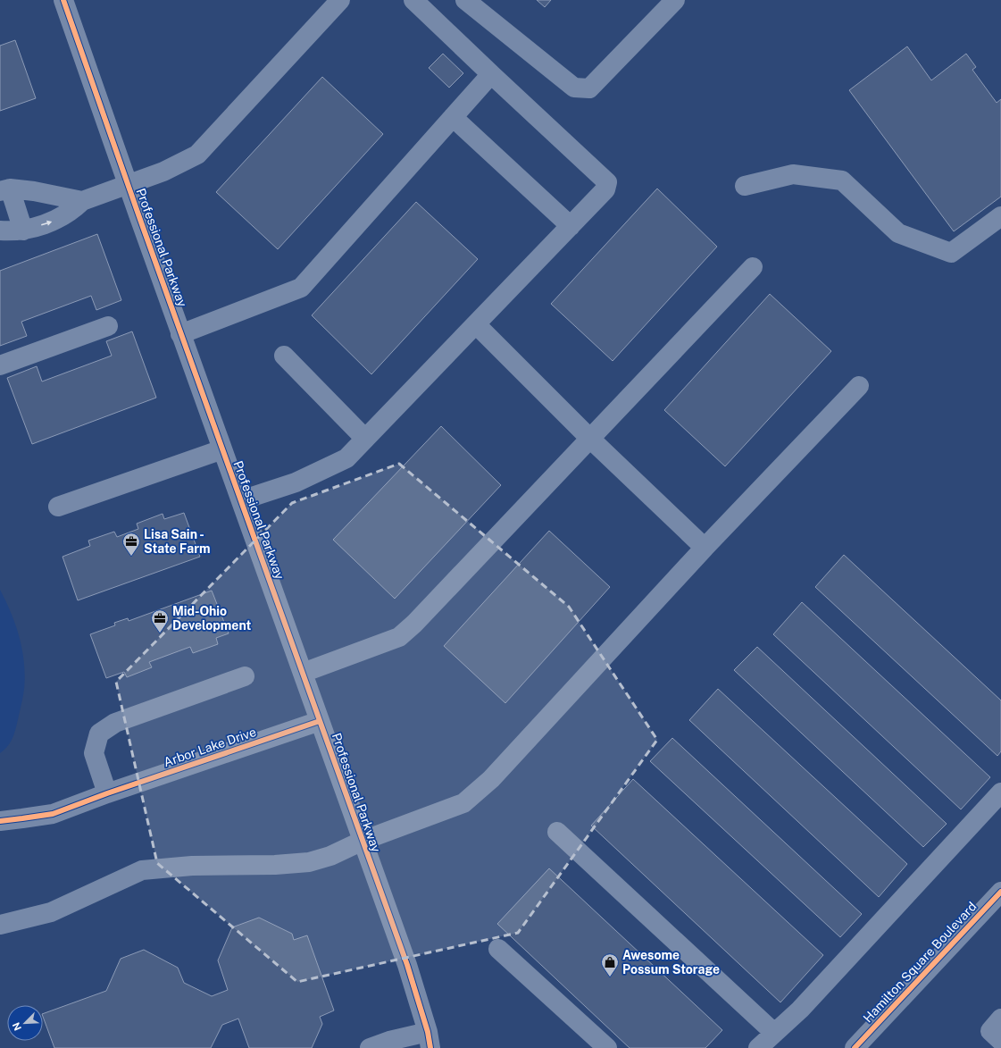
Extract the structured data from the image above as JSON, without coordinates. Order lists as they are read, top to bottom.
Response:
{
  "streets": {
    "street": ["Professional Parkway", "Arbor Lake Drive", "Hamilton Square Boulevard"]
  },
  "crossings": [
    ["Professional Parkway", "Arbor Lake Drive"]
  ],
  "places": {
    "office": ["Lisa Sain - State Farm", "Mid-Ohio Development"],
    "shop": ["Awesome Possum Storage"]
  },
  "north": "bottom left"
}
